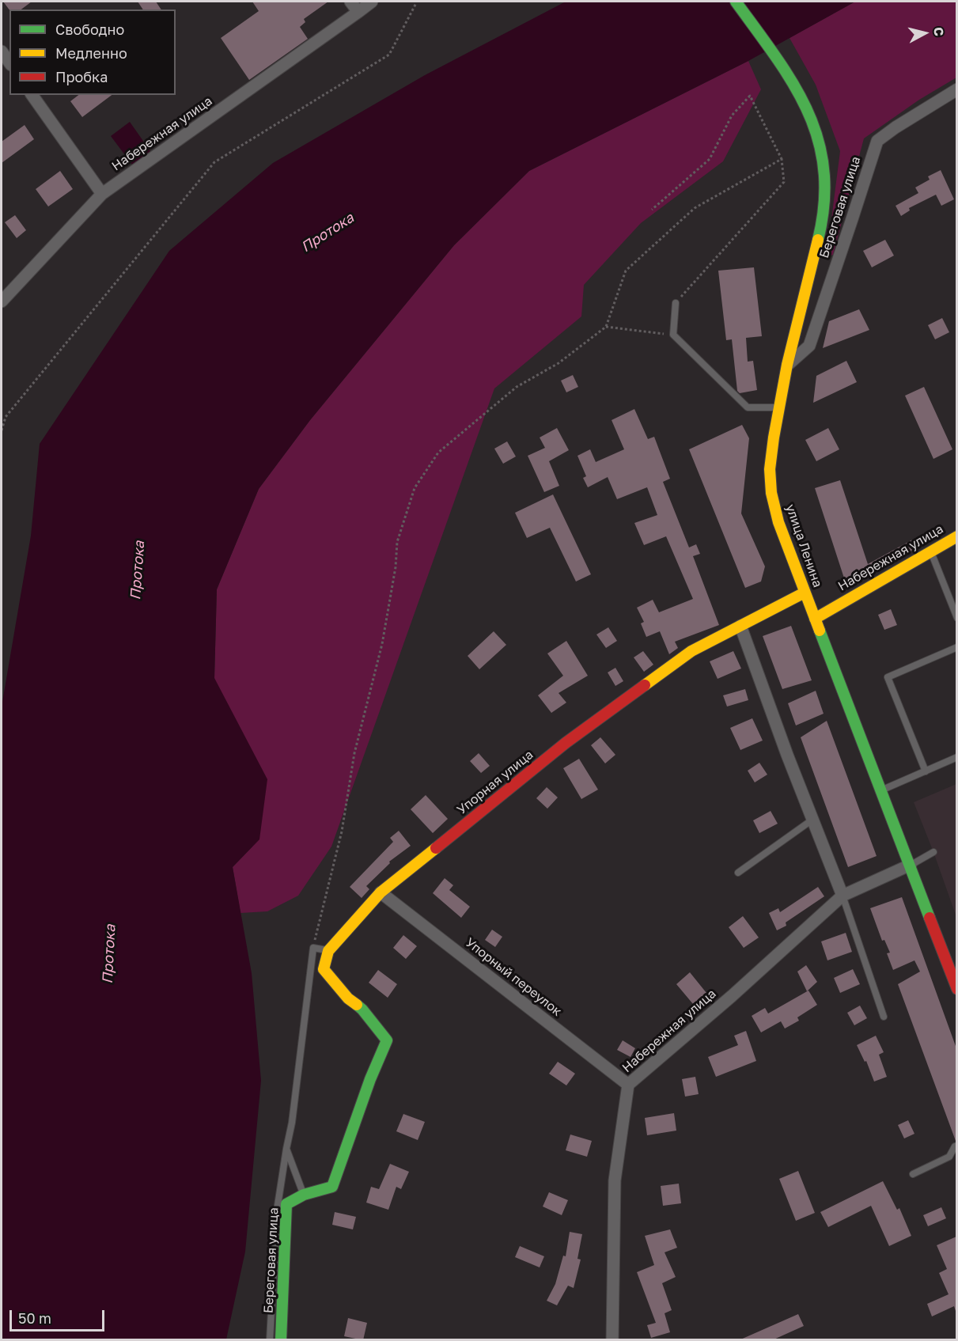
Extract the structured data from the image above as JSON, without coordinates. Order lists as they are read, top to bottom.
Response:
{
  "streets": {
    "street": [
      "Набережная улица",
      "Береговая улица",
      "улица Ленина",
      "Упорная улица",
      "Упорный переулок"
    ]
  },
  "crossings": [
    ["Набережная улица", "улица Ленина"],
    ["Набережная улица", "Упорный переулок"],
    ["Береговая улица", "улица Ленина"],
    ["Береговая улица", "Упорная улица"],
    ["улица Ленина", "Упорная улица"],
    ["Упорная улица", "Упорный переулок"]
  ],
  "water": ["Протока"],
  "legend": ["Свободно", "Медленно", "Пробка"],
  "scale_bar": "50 m",
  "north": "right"
}
